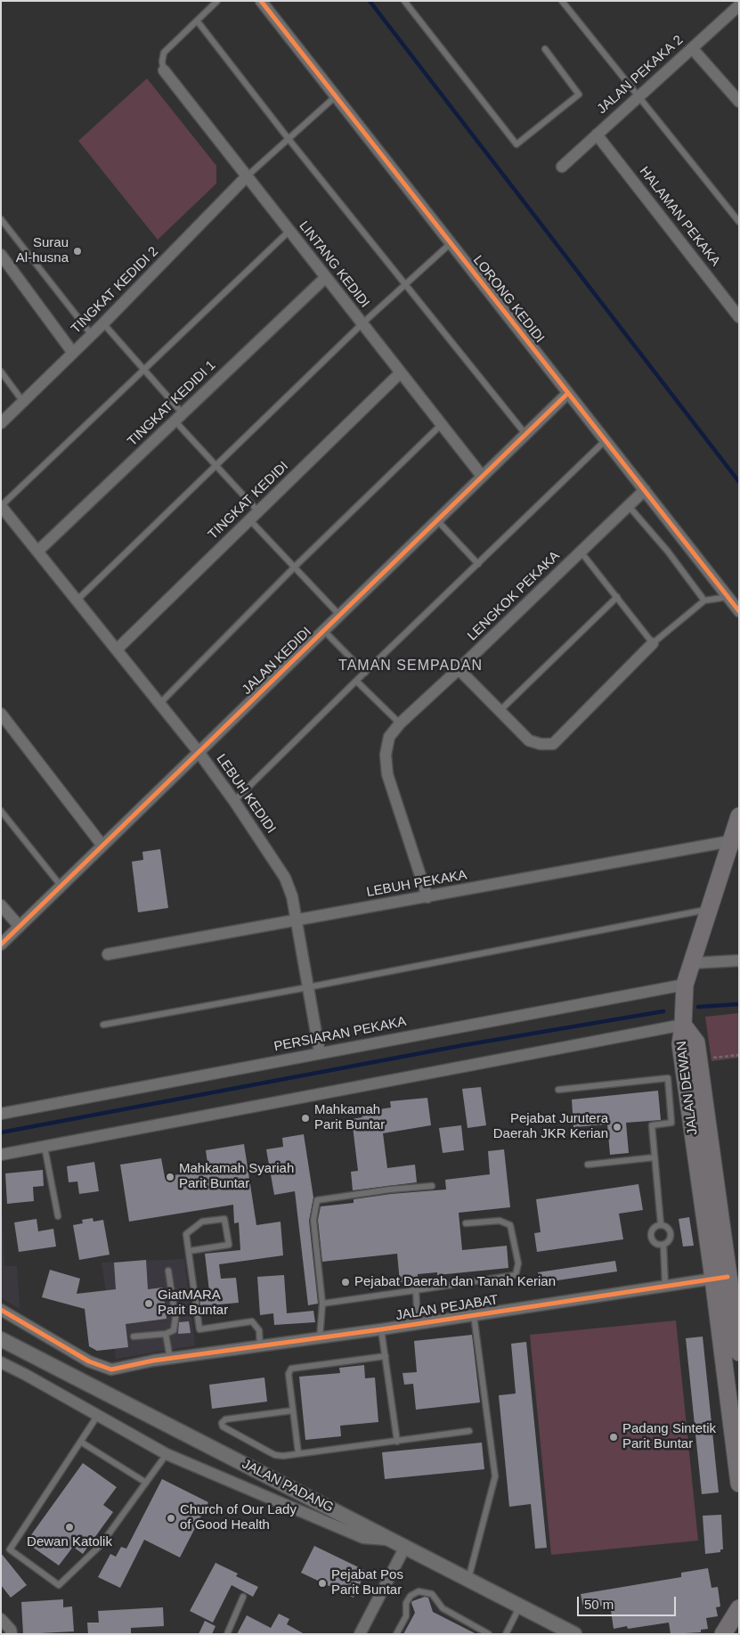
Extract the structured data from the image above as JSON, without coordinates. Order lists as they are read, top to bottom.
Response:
{
  "streets": {
    "main road": ["JALAN DEWAN"],
    "street": [
      "JALAN PEKAKA 2",
      "HALAMAN PEKAKA",
      "LINTANG KEDIDI",
      "TINGKAT KEDIDI 2",
      "LORONG KEDIDI",
      "TINGKAT KEDIDI 1",
      "TINGKAT KEDIDI",
      "LENGKOK PEKAKA",
      "JALAN KEDIDI",
      "LEBUH KEDIDI",
      "LEBUH PEKAKA",
      "PERSIARAN PEKAKA",
      "JALAN PEJABAT",
      "JALAN PADANG"
    ]
  },
  "crossings": [
    ["JALAN PEKAKA 2", "HALAMAN PEKAKA"],
    ["LINTANG KEDIDI", "TINGKAT KEDIDI 2"],
    ["LINTANG KEDIDI", "TINGKAT KEDIDI 1"],
    ["LINTANG KEDIDI", "TINGKAT KEDIDI"],
    ["LINTANG KEDIDI", "JALAN KEDIDI"],
    ["LORONG KEDIDI", "LENGKOK PEKAKA"],
    ["LORONG KEDIDI", "JALAN KEDIDI"],
    ["TINGKAT KEDIDI 1", "LEBUH KEDIDI"],
    ["TINGKAT KEDIDI", "LEBUH KEDIDI"],
    ["LENGKOK PEKAKA", "LEBUH PEKAKA"],
    ["JALAN KEDIDI", "LEBUH KEDIDI"],
    ["LEBUH KEDIDI", "LEBUH PEKAKA"],
    ["LEBUH KEDIDI", "PERSIARAN PEKAKA"],
    ["JALAN DEWAN", "JALAN PEJABAT"]
  ],
  "districts": ["TAMAN SEMPADAN"],
  "places": [
    "Surau Al-husna",
    "Mahkamah Parit Buntar",
    "Pejabat Jurutera Daerah JKR Kerian",
    "Mahkamah Syariah Parit Buntar",
    "Pejabat Daerah dan Tanah Kerian",
    "GiatMARA Parit Buntar",
    "Padang Sintetik Parit Buntar",
    "Church of Our Lady of Good Health",
    "Dewan Katolik",
    "Pejabat Pos Parit Buntar"
  ],
  "scale_bar": "50 m"
}
